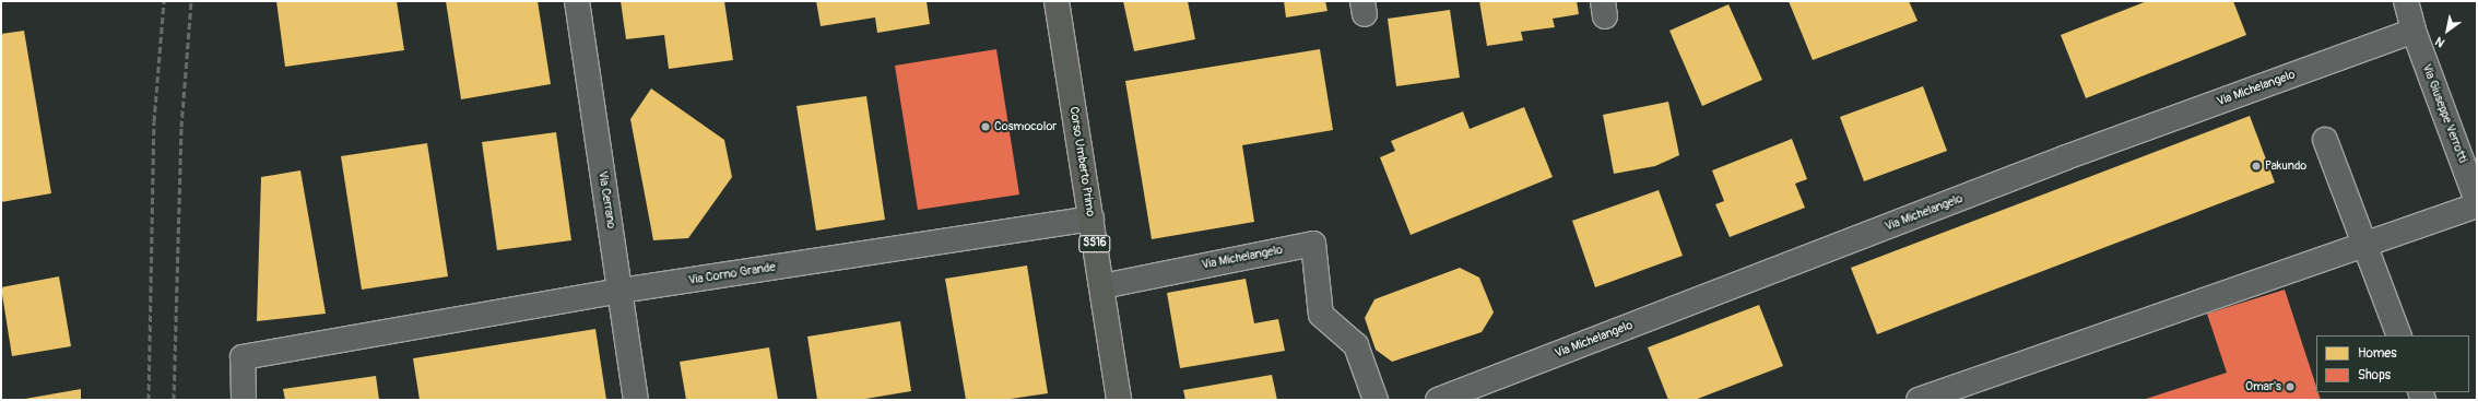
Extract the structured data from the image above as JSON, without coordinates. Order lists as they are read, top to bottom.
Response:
{
  "streets": {
    "main road": ["Corso Umberto Primo", "SS16"],
    "street": [
      "Via Michelangelo",
      "Via Giuseppe Verrotti",
      "Via Cerrano",
      "Via Corno Grande"
    ]
  },
  "crossings": [
    ["Via Michelangelo", "Via Giuseppe Verrotti"],
    ["Via Michelangelo", "Corso Umberto Primo"],
    ["Corso Umberto Primo", "Via Corno Grande"],
    ["Via Cerrano", "Via Corno Grande"]
  ],
  "places": ["Cosmocolor", "Pakundo", "Omar's"],
  "legend": ["Homes", "Shops"],
  "north": "bottom left"
}
